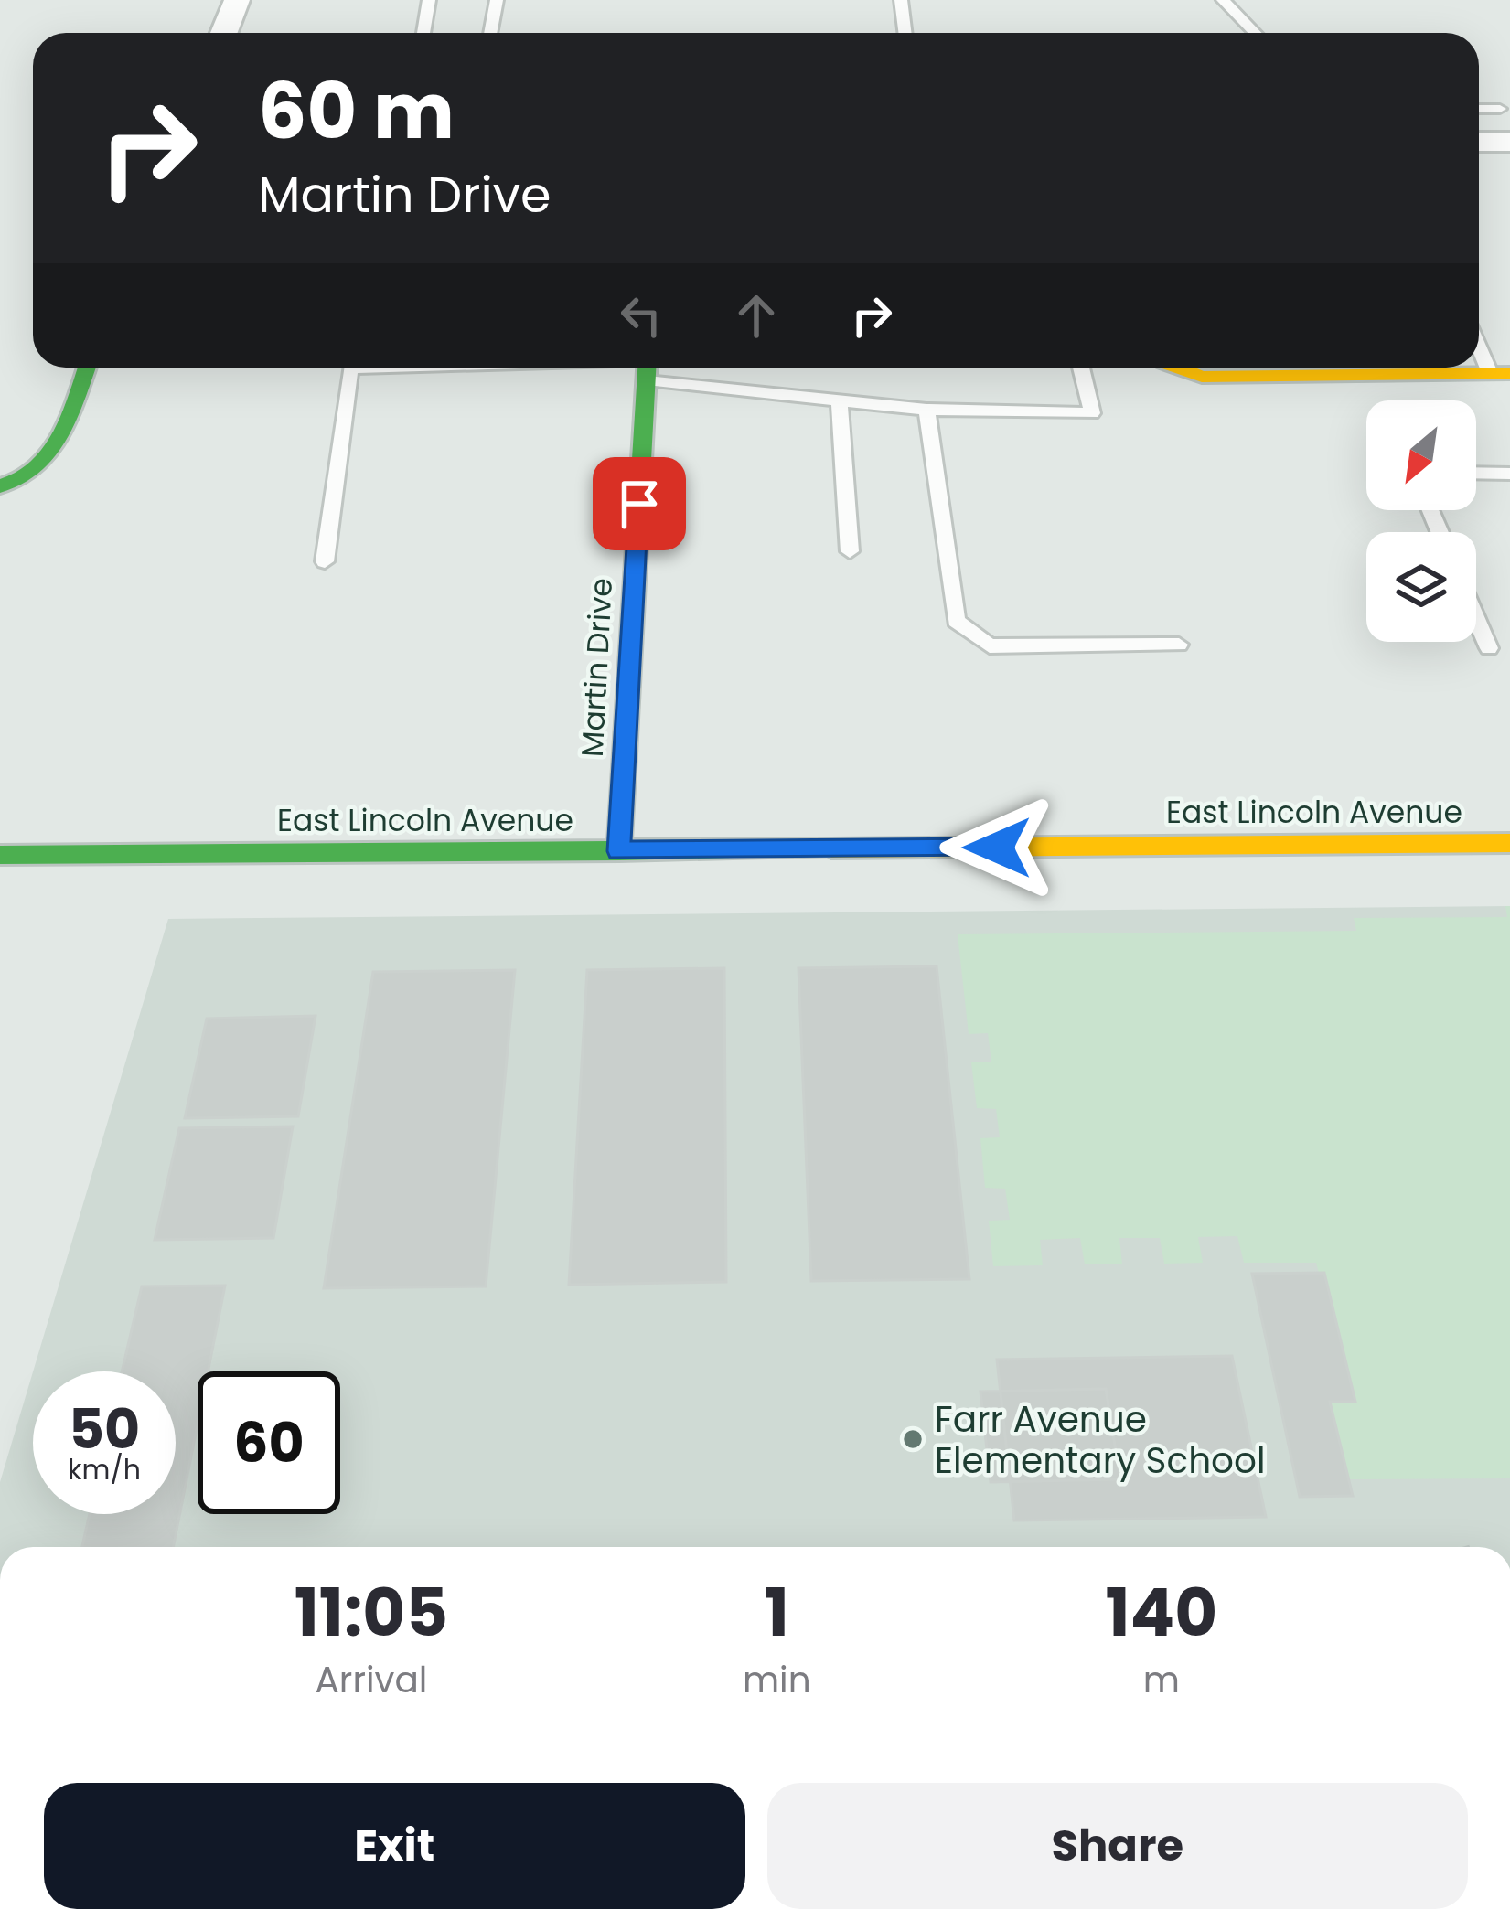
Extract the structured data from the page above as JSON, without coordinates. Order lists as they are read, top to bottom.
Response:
{
  "streets": {
    "main road": ["Martin Drive", "East Lincoln Avenue"]
  },
  "crossings": [
    ["Martin Drive", "East Lincoln Avenue"]
  ],
  "places": ["Farr Avenue Elementary School"],
  "north": "bottom left",
  "page": {
    "turn": ["60 m", "Martin Drive"],
    "speed": "50 km/h",
    "limit": "60",
    "eta": [
      "11:05",
      "Arrival",
      "1",
      "min",
      "140",
      "m"
    ],
    "buttons": ["Exit", "Share"]
  }
}
